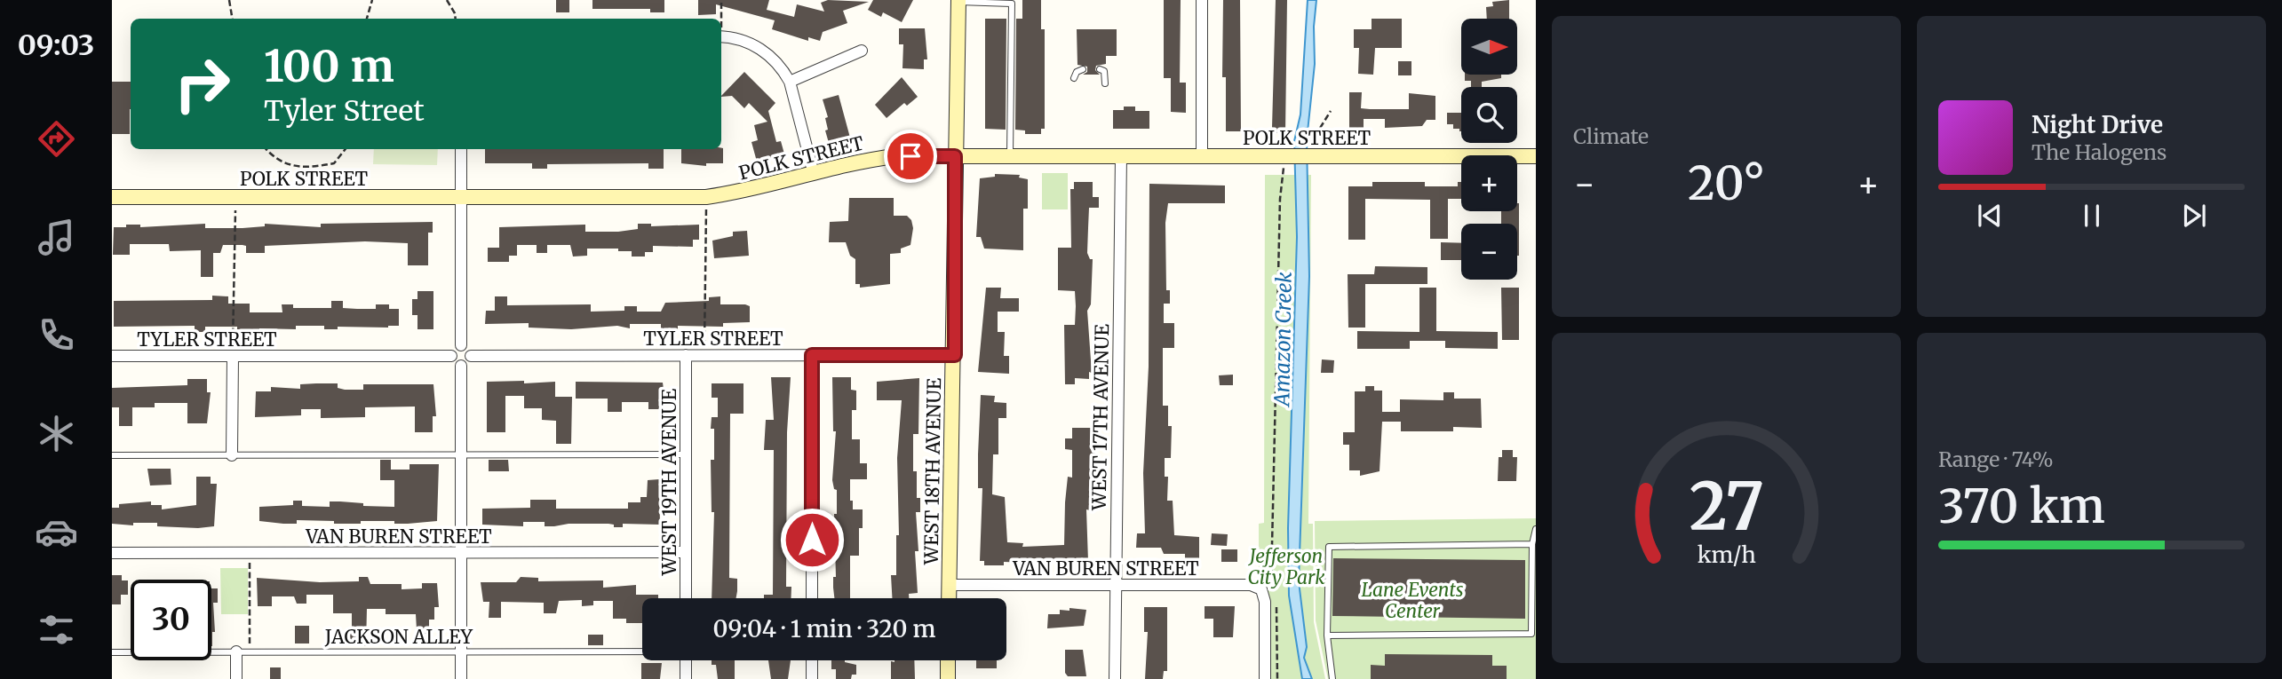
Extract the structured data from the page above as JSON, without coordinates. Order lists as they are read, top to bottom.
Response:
{
  "streets": {
    "street": [
      "POLK STREET",
      "TYLER STREET",
      "WEST 17TH AVENUE",
      "WEST 18TH AVENUE",
      "WEST 19TH AVENUE",
      "VAN BUREN STREET"
    ],
    "lane": ["JACKSON ALLEY"]
  },
  "crossings": [
    ["POLK STREET", "WEST 17TH AVENUE"],
    ["POLK STREET", "WEST 18TH AVENUE"],
    ["TYLER STREET", "WEST 18TH AVENUE"],
    ["TYLER STREET", "WEST 19TH AVENUE"],
    ["WEST 17TH AVENUE", "VAN BUREN STREET"],
    ["WEST 18TH AVENUE", "VAN BUREN STREET"],
    ["WEST 19TH AVENUE", "VAN BUREN STREET"]
  ],
  "water": ["Amazon Creek"],
  "parks": ["Jefferson City Park", "Lane Events Center"],
  "north": "right",
  "page": {
    "tabs": "09:03",
    "tile": [
      "Climate",
      ["Range · 74%", "370 km"]
    ],
    "map_buttons": ["+", "−"],
    "turn": ["100 m", "Tyler Street"],
    "song": ["Night Drive", "The Halogens"],
    "heat": ["−", "20°", "+"],
    "limit": "30",
    "trip": "09:04 · 1 min · 320 m",
    "gauge": ["27", "km/h"]
  }
}
